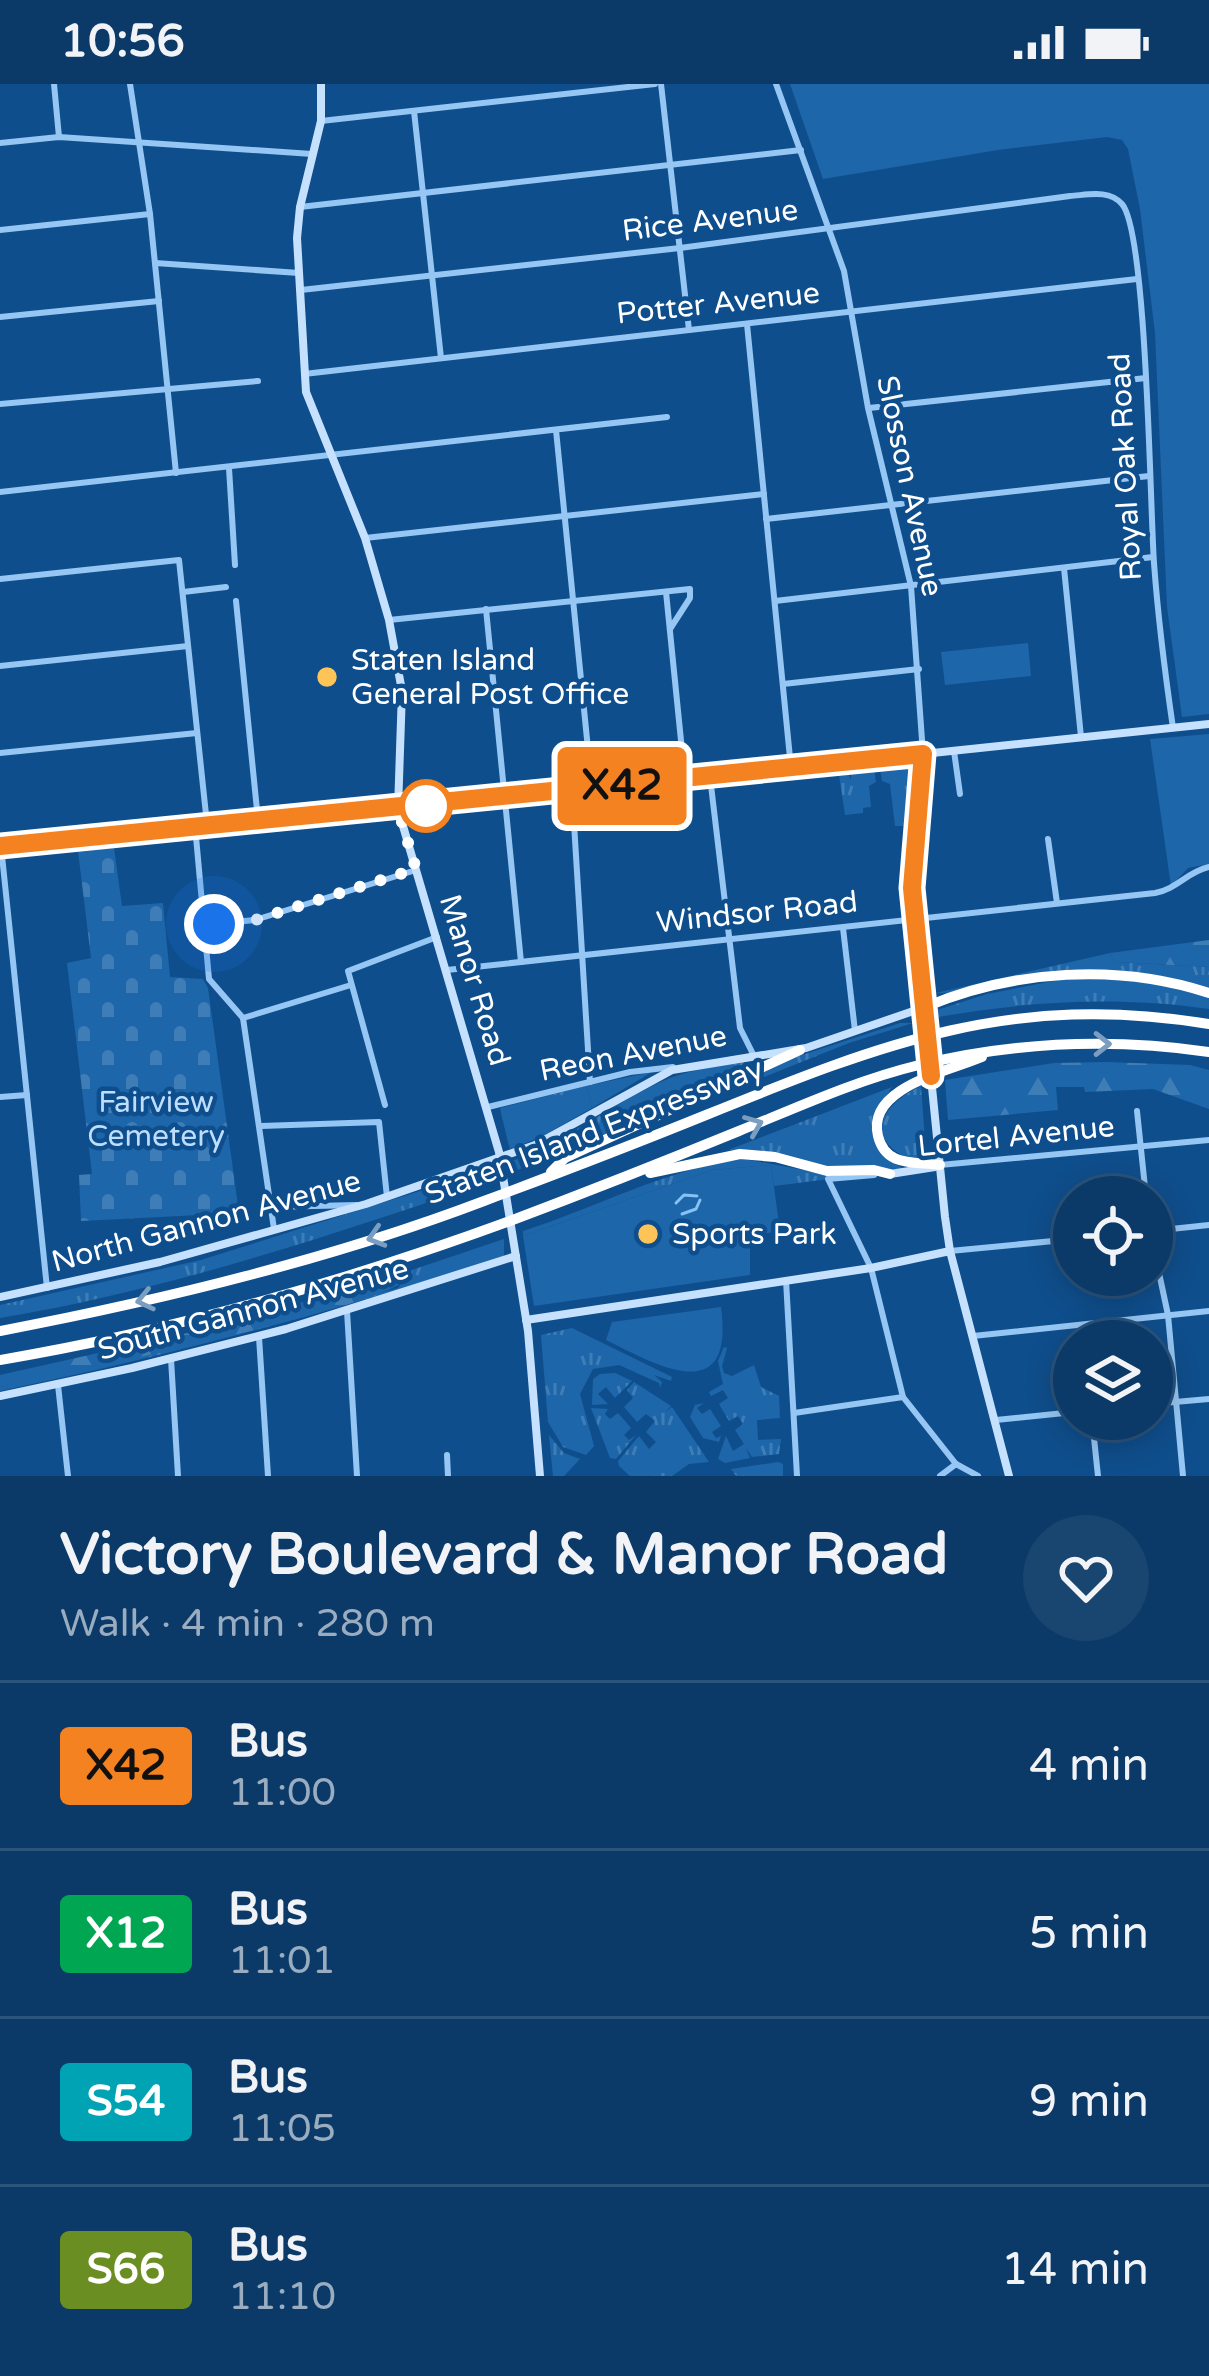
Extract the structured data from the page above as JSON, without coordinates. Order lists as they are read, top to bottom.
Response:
{
  "streets": {
    "highway": ["Staten Island Expressway"],
    "street": [
      "Rice Avenue",
      "Potter Avenue",
      "Royal Oak Road",
      "Slosson Avenue",
      "Windsor Road",
      "Manor Road",
      "Reon Avenue",
      "Lortel Avenue",
      "North Gannon Avenue",
      "South Gannon Avenue"
    ]
  },
  "crossings": [
    ["Rice Avenue", "Royal Oak Road"],
    ["Rice Avenue", "Slosson Avenue"],
    ["Rice Avenue", "Manor Road"],
    ["Potter Avenue", "Royal Oak Road"],
    ["Potter Avenue", "Slosson Avenue"],
    ["Potter Avenue", "Manor Road"],
    ["Slosson Avenue", "Windsor Road"],
    ["Slosson Avenue", "Reon Avenue"],
    ["Slosson Avenue", "Lortel Avenue"],
    ["Windsor Road", "Manor Road"],
    ["Manor Road", "Reon Avenue"],
    ["Manor Road", "North Gannon Avenue"],
    ["Manor Road", "South Gannon Avenue"],
    ["Reon Avenue", "North Gannon Avenue"]
  ],
  "parks": ["Fairview Cemetery"],
  "places": ["Staten Island General Post Office", "Sports Park"],
  "lines": ["bus line X42"],
  "page": {
    "status": "10:56",
    "on_map": "X42",
    "heading": ["Victory Boulevard & Manor Road", "Walk · 4 min · 280 m"],
    "list": [
      {
        "mark": "X42",
        "name": "Bus",
        "note": "11:00",
        "value": "4 min"
      },
      {
        "mark": "X12",
        "name": "Bus",
        "note": "11:01",
        "value": "5 min"
      },
      {
        "mark": "S54",
        "name": "Bus",
        "note": "11:05",
        "value": "9 min"
      },
      {
        "mark": "S66",
        "name": "Bus",
        "note": "11:10",
        "value": "14 min"
      }
    ]
  }
}
